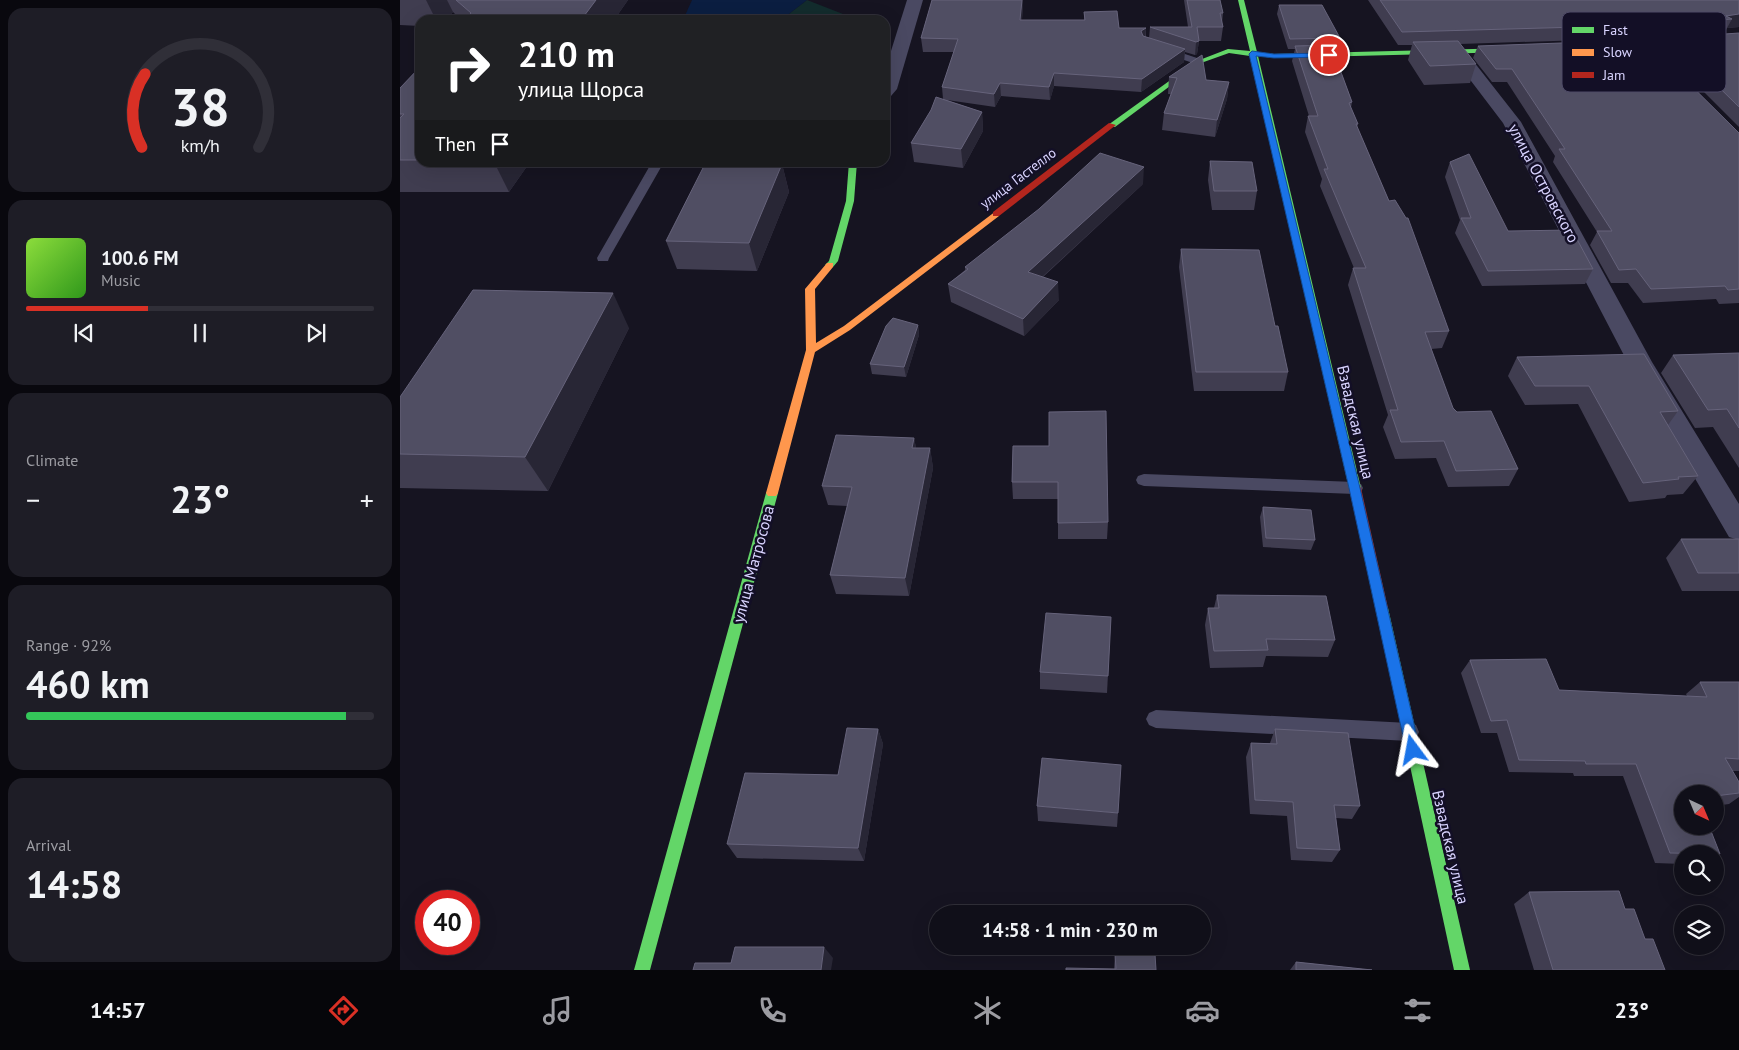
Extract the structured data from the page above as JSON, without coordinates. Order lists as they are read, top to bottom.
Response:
{
  "streets": {
    "street": [
      "улица Гастелло",
      "улица Островского",
      "Взвадская улица",
      "улица Матросова"
    ]
  },
  "crossings": [
    ["улица Гастелло", "улица Островского"],
    ["улица Гастелло", "Взвадская улица"],
    ["улица Гастелло", "улица Матросова"]
  ],
  "legend": ["Fast", "Slow", "Jam"],
  "north": "bottom right",
  "page": {
    "turn": ["210 m", "улица Щорса"],
    "then": "Then",
    "song": ["100.6 FM", "Music"],
    "tile": [
      "Climate",
      ["Range · 92%", "460 km"],
      ["Arrival", "14:58"]
    ],
    "heat": ["−", "23°", "+"],
    "limit": "40",
    "trip": "14:58 · 1 min · 230 m",
    "tabs": ["14:57", "23°"],
    "gauge": ["38", "km/h"]
  }
}
